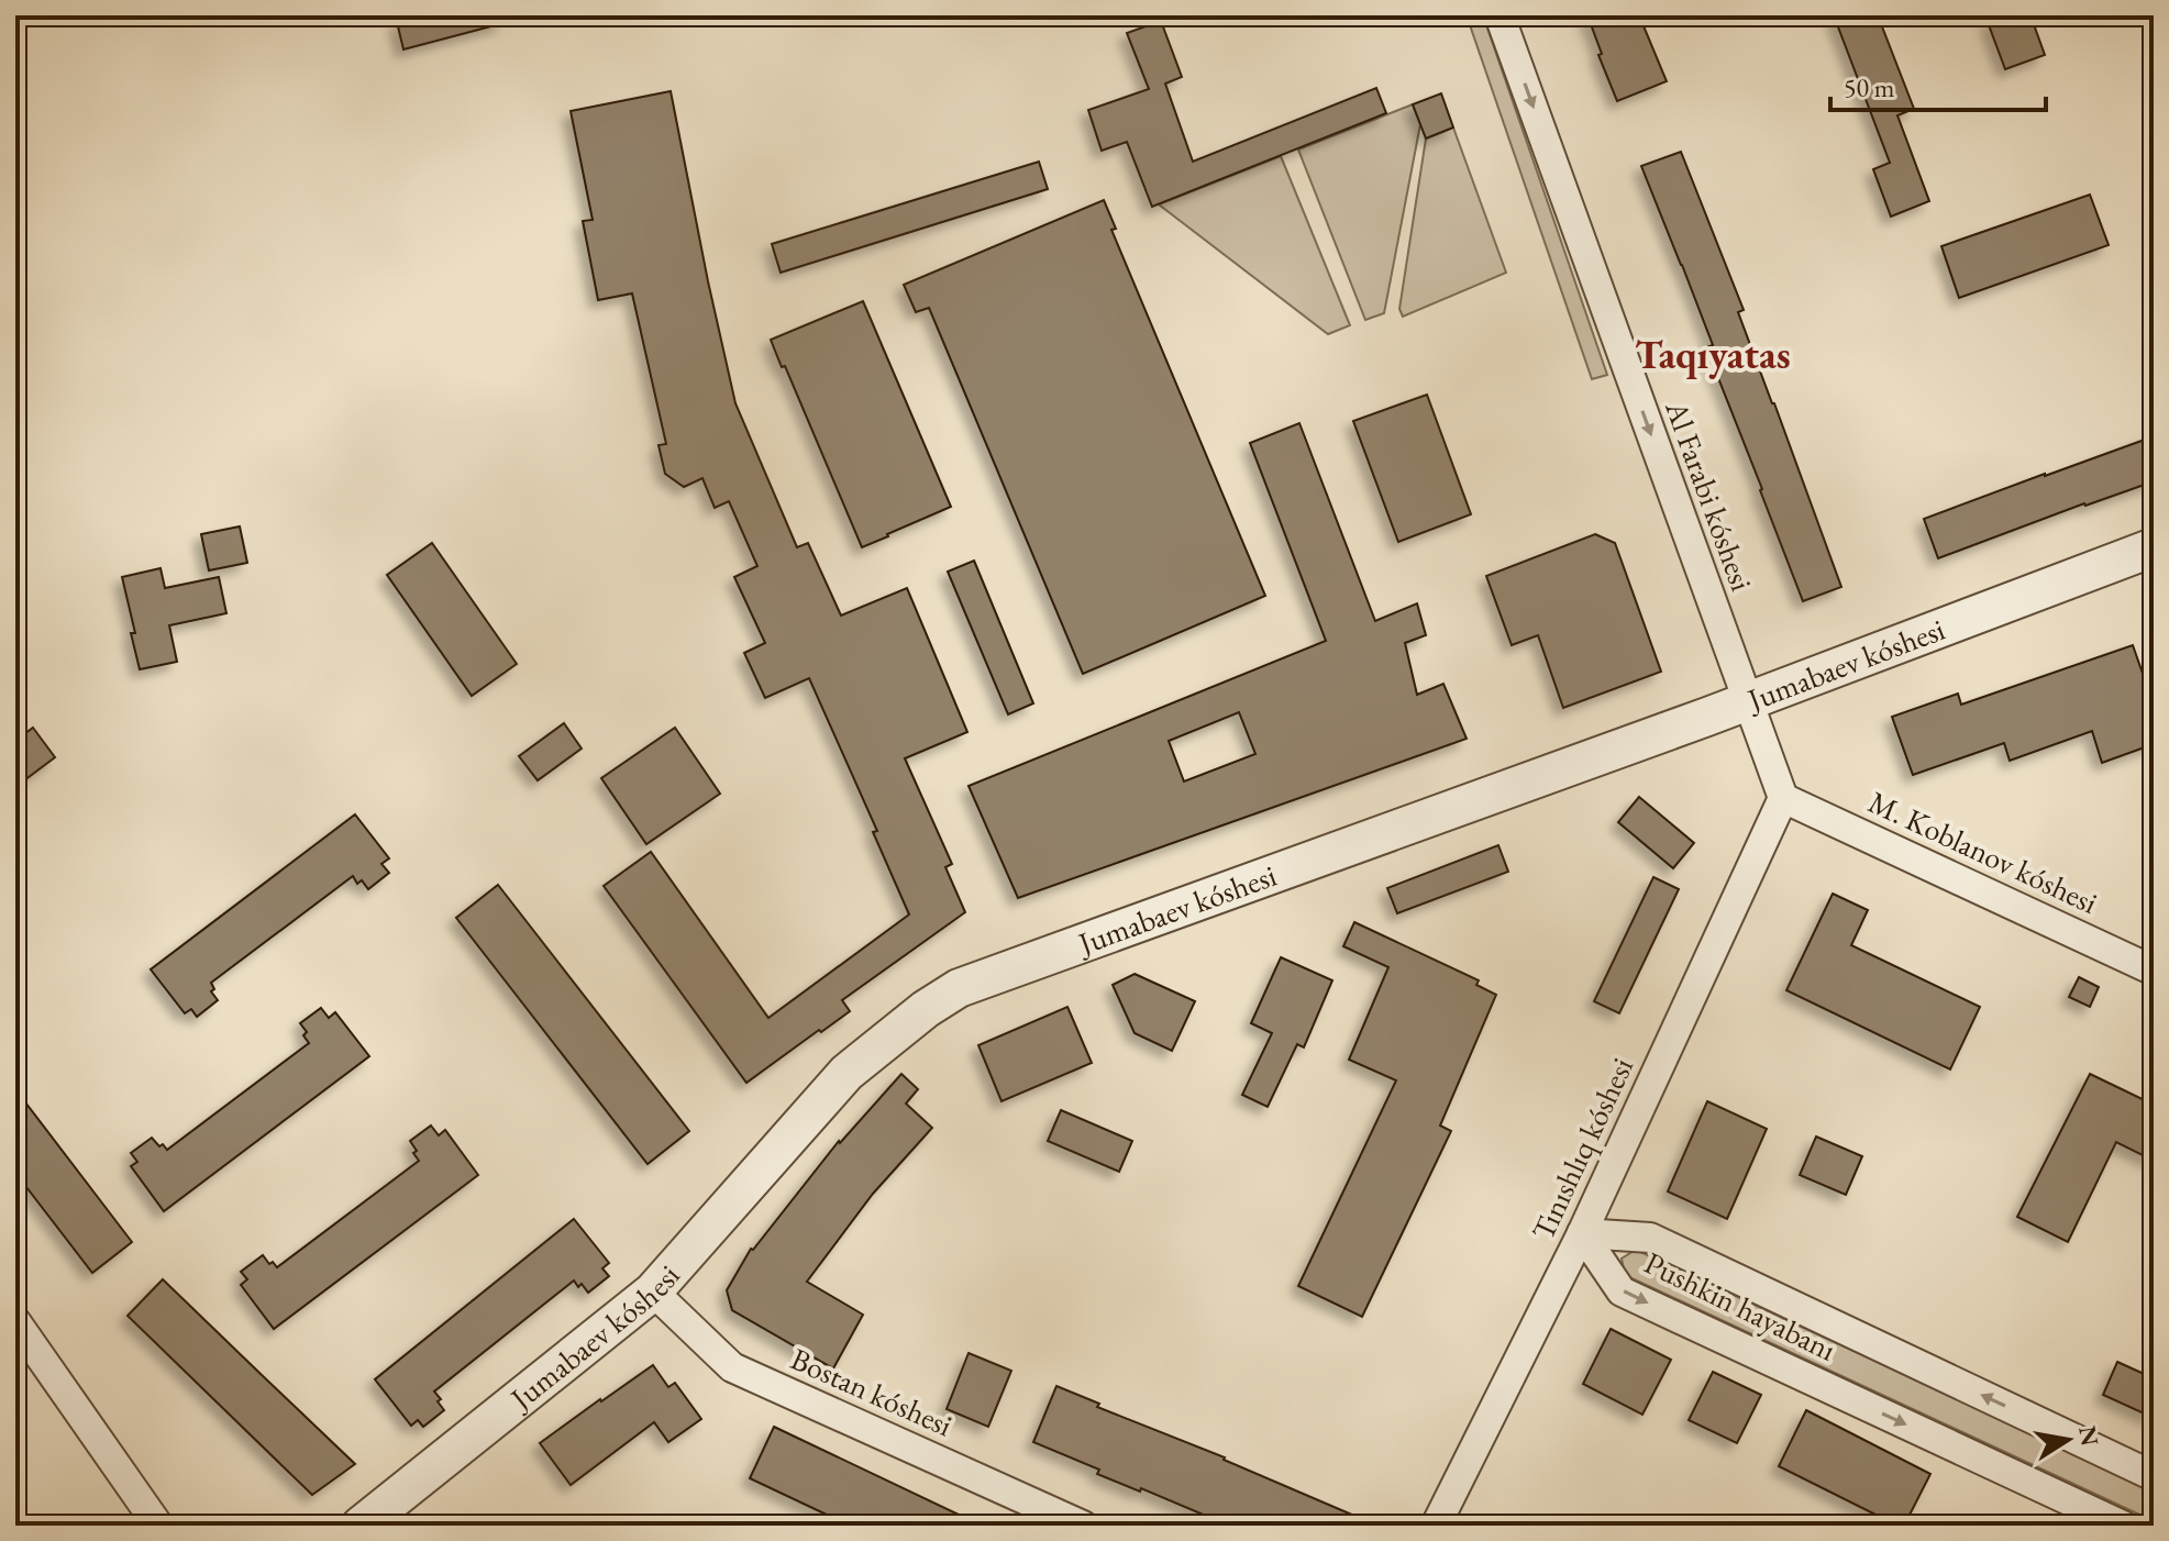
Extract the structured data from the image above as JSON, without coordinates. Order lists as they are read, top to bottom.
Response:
{
  "streets": {
    "street": [
      "Al Farabi kóshesi",
      "Jumabaev kóshesi",
      "M. Koblanov kóshesi",
      "Tınıshlıq kóshesi",
      "Pushkin hayabanı",
      "Bostan kóshesi"
    ]
  },
  "crossings": [
    ["Al Farabi kóshesi", "Jumabaev kóshesi"],
    ["Al Farabi kóshesi", "M. Koblanov kóshesi"],
    ["Al Farabi kóshesi", "Tınıshlıq kóshesi"],
    ["Jumabaev kóshesi", "Bostan kóshesi"],
    ["M. Koblanov kóshesi", "Tınıshlıq kóshesi"],
    ["Tınıshlıq kóshesi", "Pushkin hayabanı"]
  ],
  "one_way": ["Al Farabi kóshesi"],
  "districts": ["Taqıyatas"],
  "scale_bar": "50 m",
  "north": "right"
}
